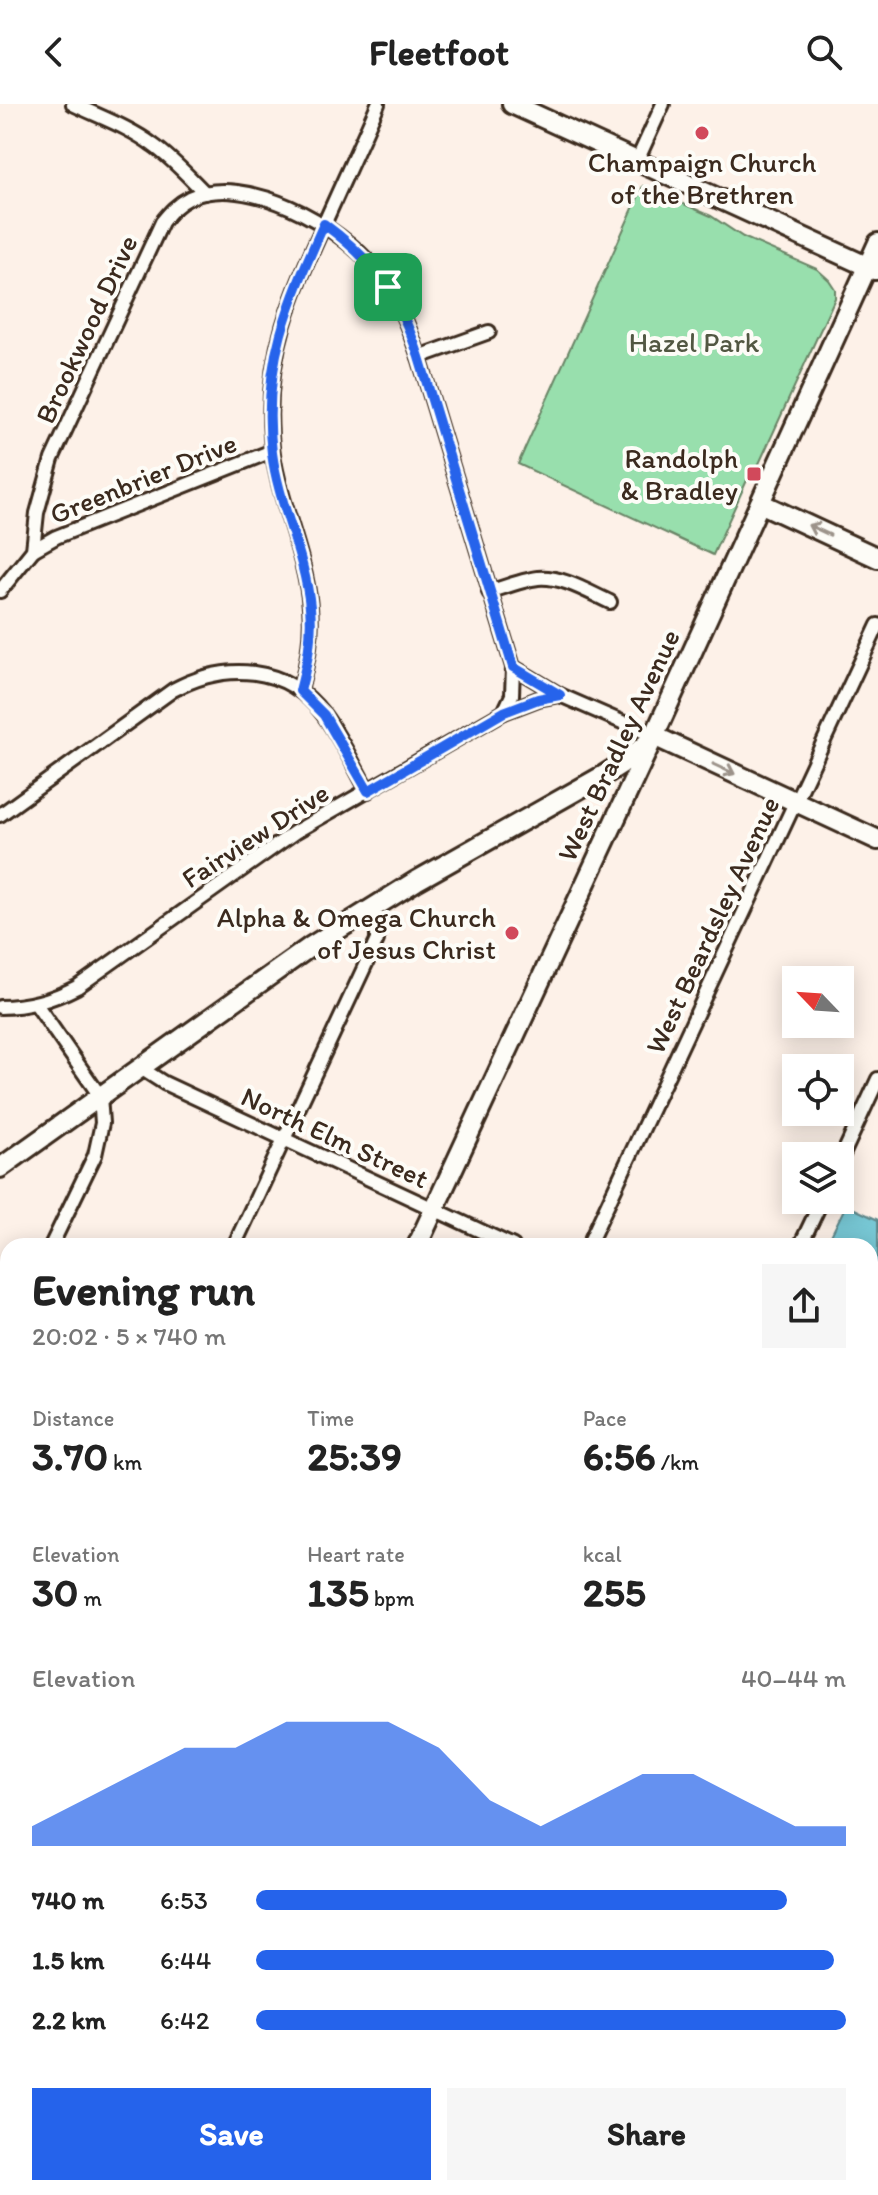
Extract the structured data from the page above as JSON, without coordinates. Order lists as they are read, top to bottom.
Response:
{
  "streets": {
    "main road": ["West Bradley Avenue"],
    "street": [
      "Brookwood Drive",
      "Greenbrier Drive",
      "Fairview Drive",
      "West Beardsley Avenue",
      "North Elm Street"
    ]
  },
  "crossings": [
    ["Brookwood Drive", "Greenbrier Drive"],
    ["West Bradley Avenue", "North Elm Street"]
  ],
  "parks": ["Hazel Park"],
  "places": {
    "other": ["Champaign Church of the Brethren", "Alpha & Omega Church of Jesus Christ"],
    "transit": ["Randolph & Bradley"]
  },
  "north": "top left",
  "page": {
    "header": "Fleetfoot",
    "heading": ["Evening run", "20:02 · 5 × 740 m"],
    "stats": [
      ["Distance", "3.70 km"],
      ["Time", "25:39"],
      ["Pace", "6:56 /km"],
      ["Elevation", "30 m"],
      ["Heart rate", "135 bpm"],
      ["kcal", "255"]
    ],
    "chart": ["Elevation", "40–44 m"],
    "list": [
      {
        "name": "740 m",
        "note": "6:53"
      },
      {
        "name": "1.5 km",
        "note": "6:44"
      },
      {
        "name": "2.2 km",
        "note": "6:42"
      }
    ],
    "buttons": ["Save", "Share"]
  }
}
